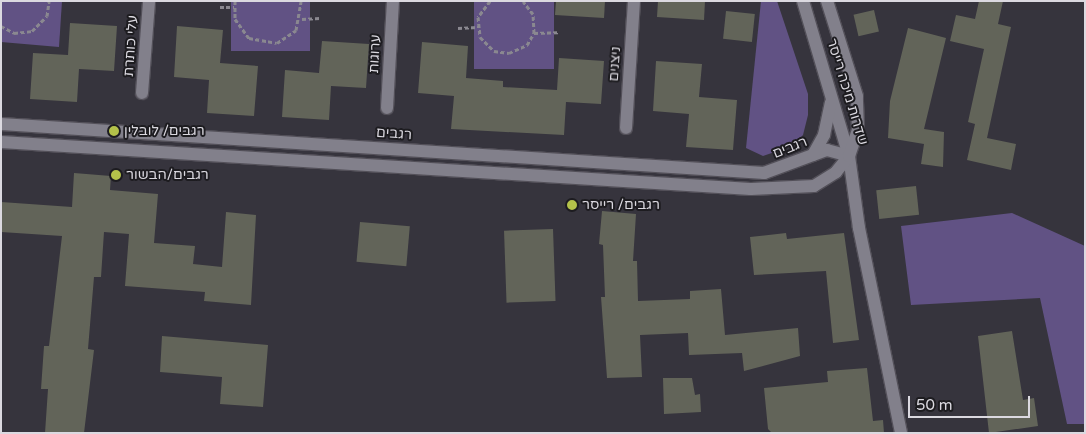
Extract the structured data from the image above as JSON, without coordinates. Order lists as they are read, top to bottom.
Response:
{
  "streets": {
    "street": [
      "עלי כותרת",
      "ערוגות",
      "ניצנים",
      "שדרות מיכה רייסר",
      "רגבים"
    ]
  },
  "crossings": [
    ["שדרות מיכה רייסר", "רגבים"]
  ],
  "places": ["רגבים/ לובלין", "רגבים/הבשור", "רגבים/ רייסר"],
  "scale_bar": "50 m"
}
